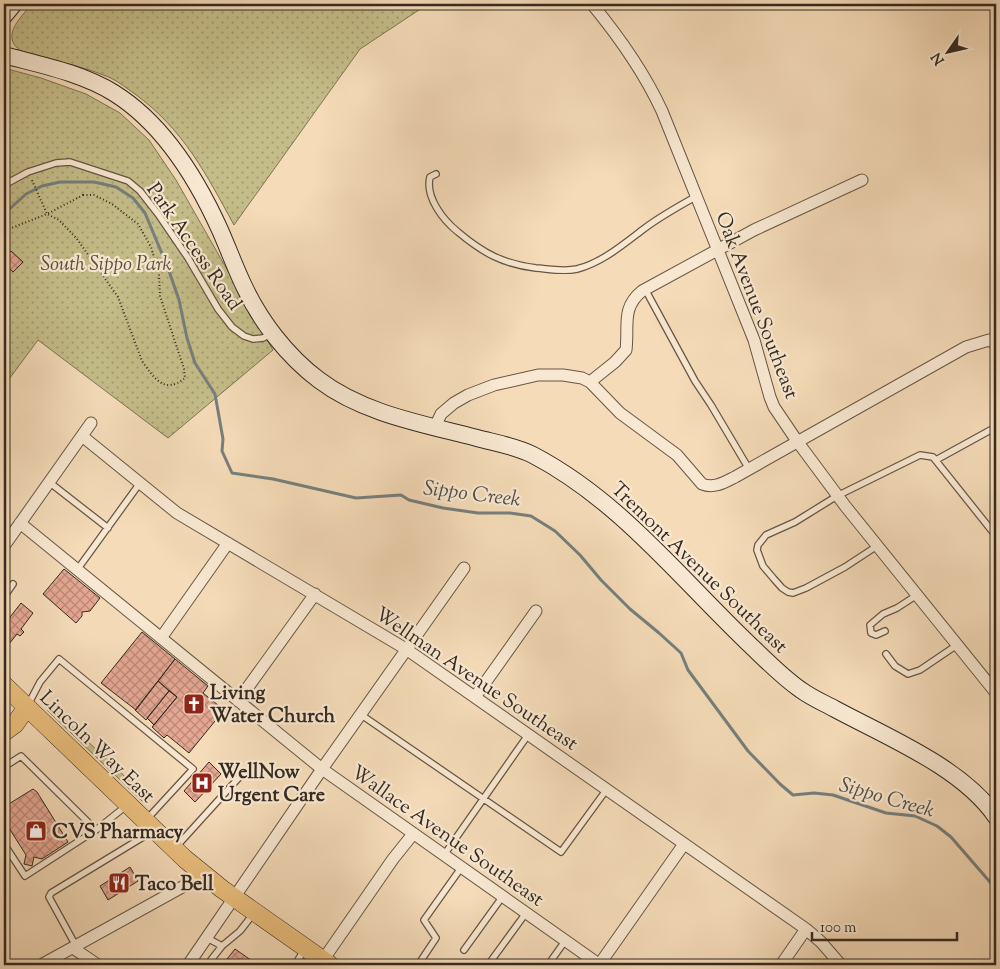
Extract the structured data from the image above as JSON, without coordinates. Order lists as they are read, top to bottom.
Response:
{
  "streets": {
    "main road": ["Lincoln Way East"],
    "street": [
      "Oak Avenue Southeast",
      "Tremont Avenue Southeast",
      "Wellman Avenue Southeast",
      "Wallace Avenue Southeast"
    ],
    "lane": ["Park Access Road"]
  },
  "crossings": [
    ["Park Access Road", "Tremont Avenue Southeast"]
  ],
  "water": ["Sippo Creek"],
  "parks": ["South Sippo Park"],
  "places": {
    "church": ["Living Water Church"],
    "hospital": ["WellNow Urgent Care"],
    "shop": ["CVS Pharmacy"],
    "restaurant": ["Taco Bell"]
  },
  "scale_bar": "100 m",
  "north": "bottom left"
}
